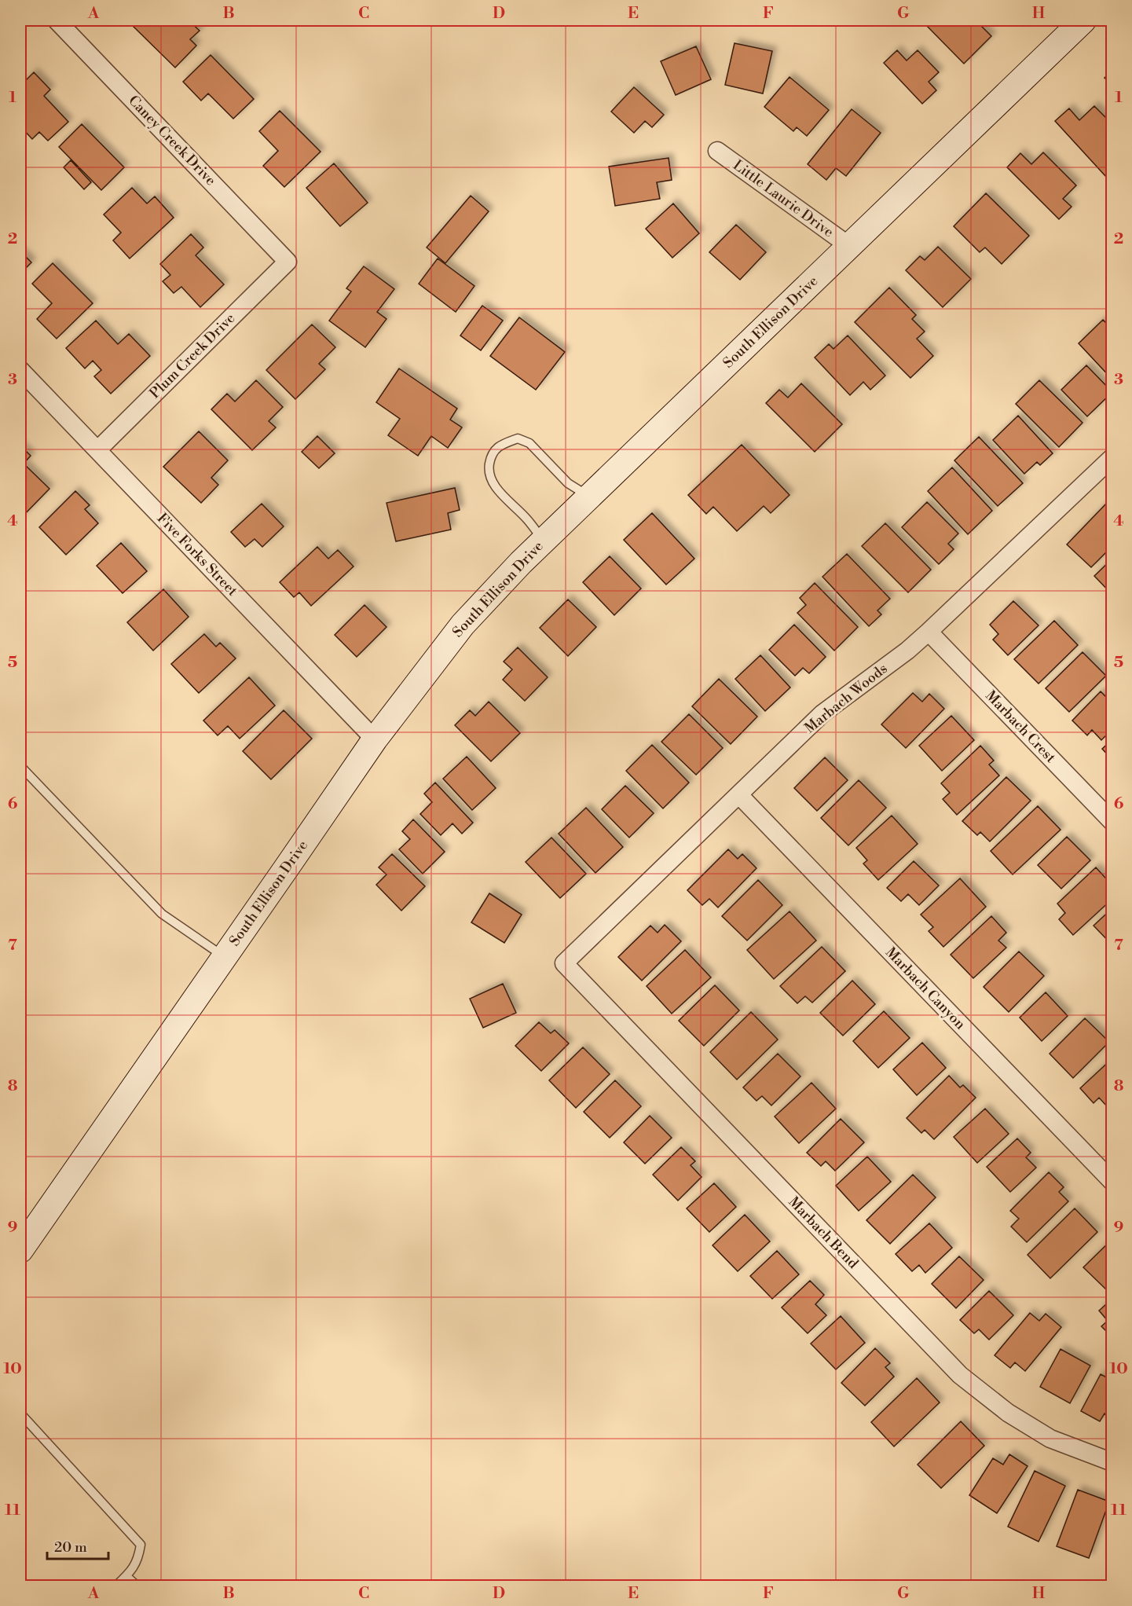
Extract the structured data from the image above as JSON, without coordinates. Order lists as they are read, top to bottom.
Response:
{
  "streets": {
    "street": [
      "Caney Creek Drive",
      "Little Laurie Drive",
      "South Ellison Drive",
      "Plum Creek Drive",
      "Five Forks Street",
      "Marbach Woods",
      "Marbach Crest",
      "Marbach Canyon",
      "Marbach Bend"
    ]
  },
  "crossings": [
    ["Caney Creek Drive", "Plum Creek Drive"],
    ["Little Laurie Drive", "South Ellison Drive"],
    ["South Ellison Drive", "Five Forks Street"],
    ["Plum Creek Drive", "Five Forks Street"],
    ["Marbach Woods", "Marbach Crest"],
    ["Marbach Woods", "Marbach Canyon"],
    ["Marbach Woods", "Marbach Bend"]
  ],
  "scale_bar": "20 m",
  "grid": {
    "columns": [
      "A",
      "B",
      "C",
      "D",
      "E",
      "F",
      "G",
      "H"
    ],
    "rows": [
      "1",
      "2",
      "3",
      "4",
      "5",
      "6",
      "7",
      "8",
      "9",
      "10",
      "11"
    ]
  }
}
